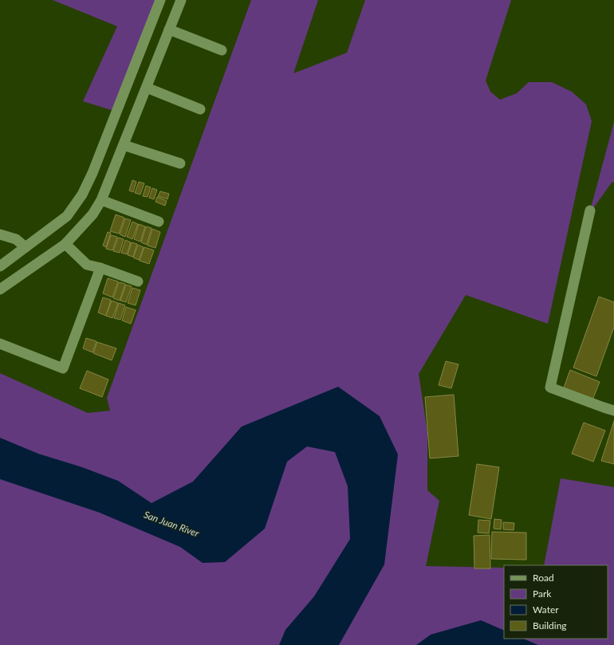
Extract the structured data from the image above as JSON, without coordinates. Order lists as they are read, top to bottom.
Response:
{
  "water": ["San Juan River"],
  "legend": [
    "Road",
    "Park",
    "Water",
    "Building"
  ]
}
